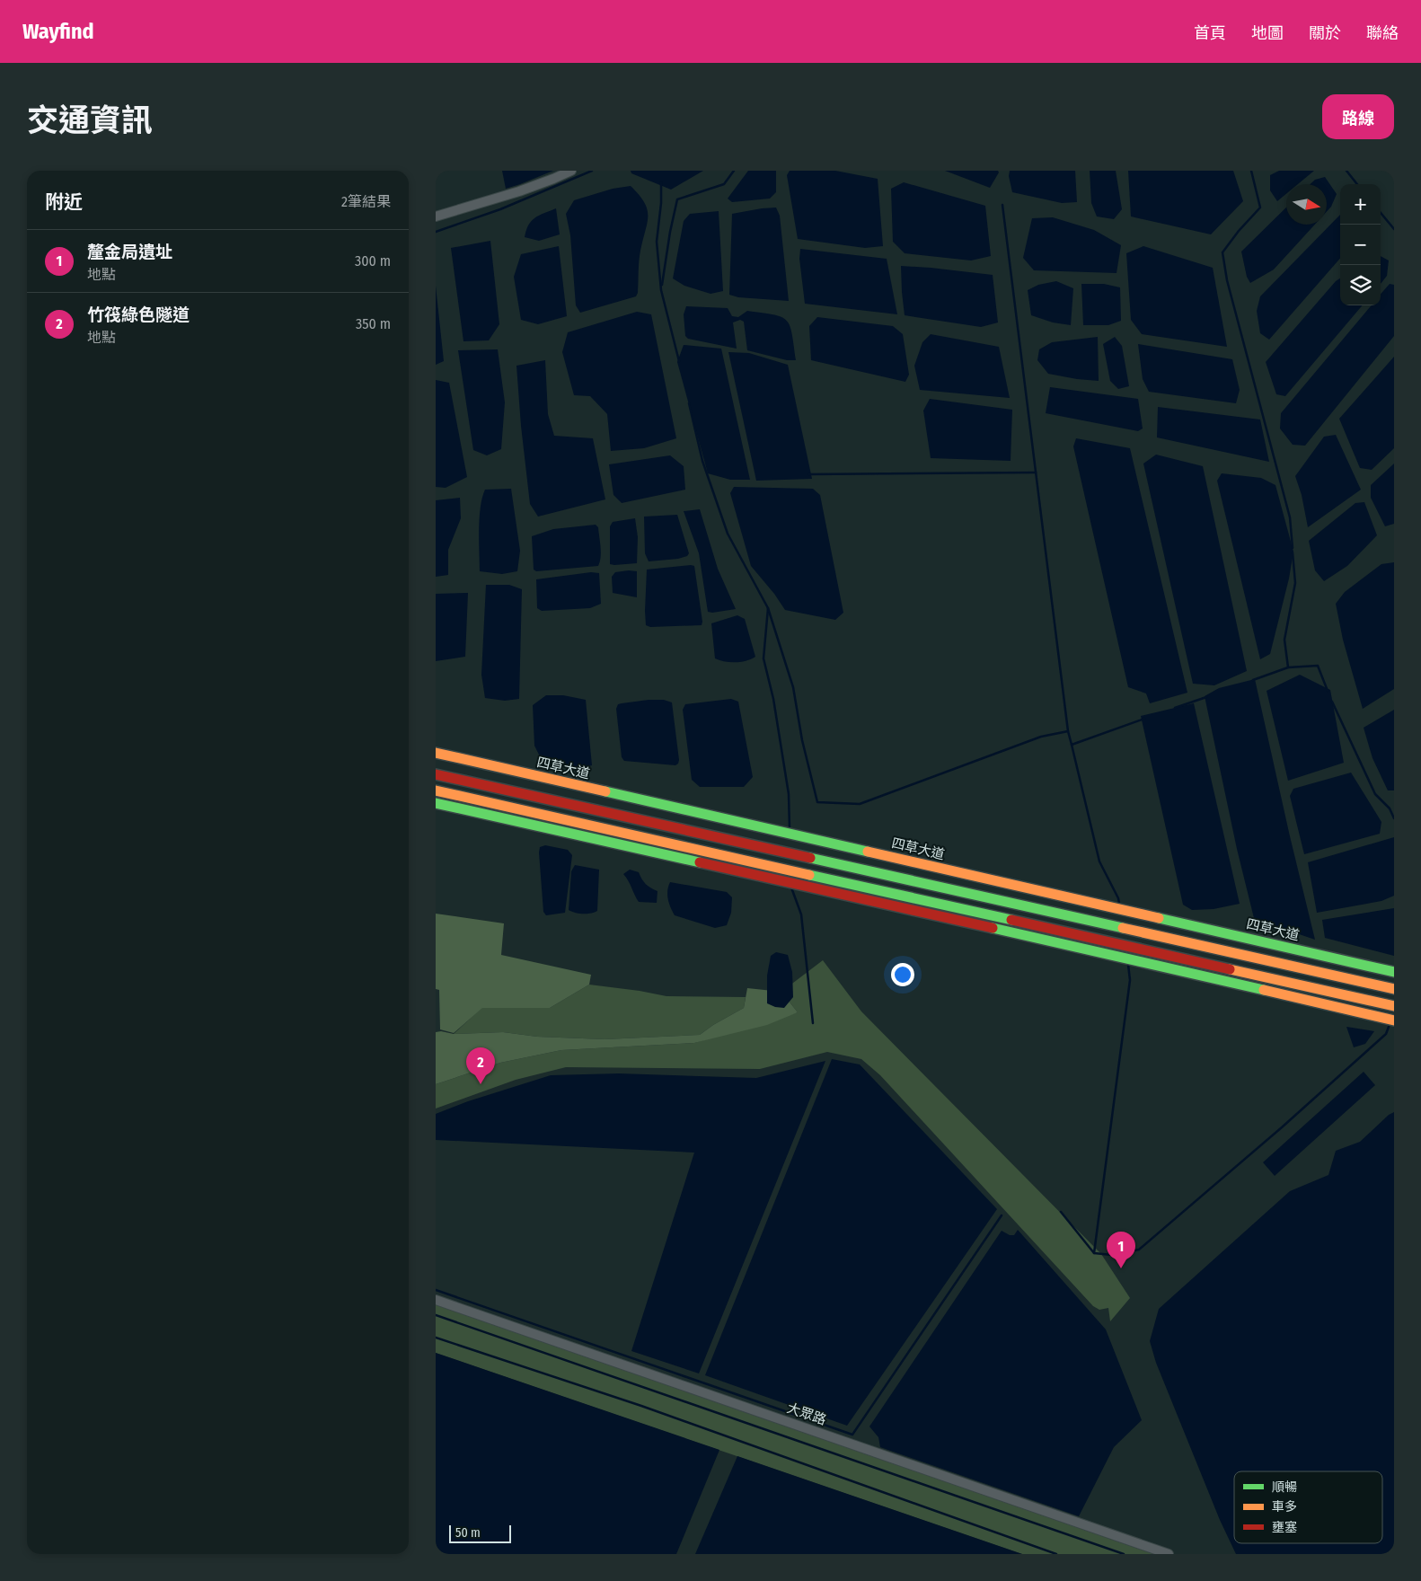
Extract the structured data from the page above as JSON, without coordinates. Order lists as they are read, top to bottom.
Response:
{
  "streets": {
    "street": ["四草大道", "大眾路"]
  },
  "legend": ["順暢", "車多", "壅塞"],
  "scale_bar": "50 m",
  "north": "right",
  "page": {
    "header": "Wayfind",
    "nav": [
      "首頁",
      "地圖",
      "關於",
      "聯絡"
    ],
    "title": "交通資訊",
    "buttons": "路線",
    "heading": ["附近", "2筆結果"],
    "map_buttons": ["+", "−"],
    "list": [
      {
        "mark": "1",
        "name": "釐金局遺址",
        "note": "地點",
        "value": "300 m"
      },
      {
        "mark": "2",
        "name": "竹筏綠色隧道",
        "note": "地點",
        "value": "350 m"
      }
    ],
    "pins": ["2", "1"],
    "scale": "50 m"
  }
}
